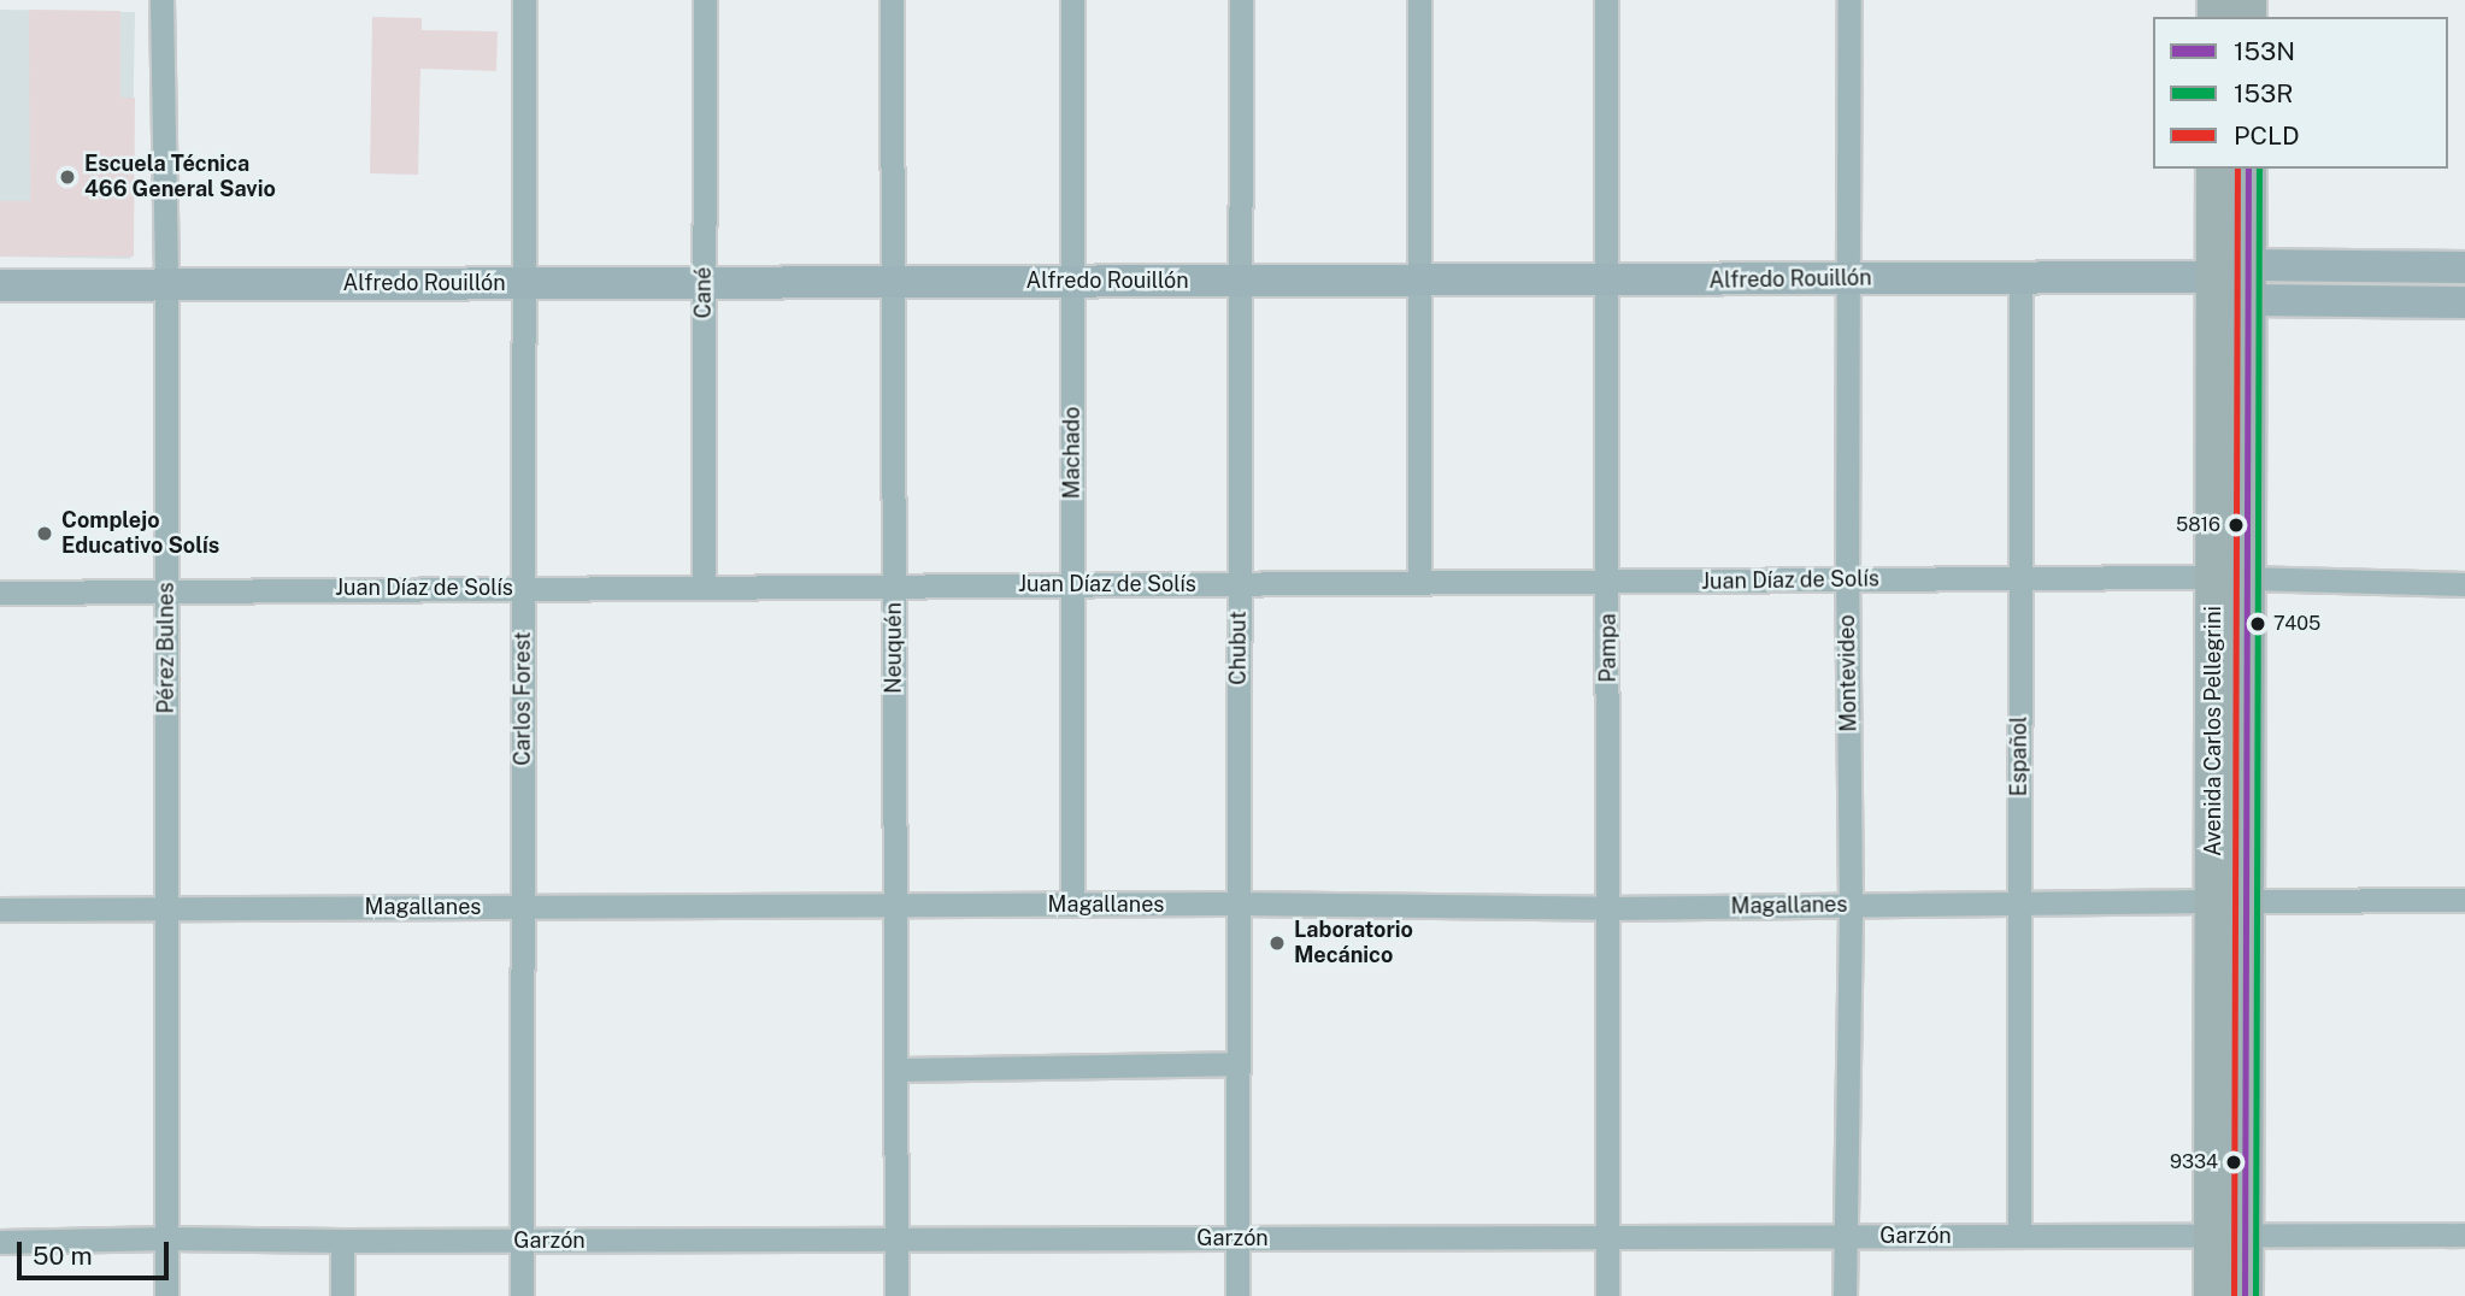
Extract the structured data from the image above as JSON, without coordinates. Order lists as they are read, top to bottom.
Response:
{
  "streets": {
    "main road": ["Avenida Carlos Pellegrini"],
    "street": [
      "Alfredo Rouillón",
      "Cané",
      "Machado",
      "Juan Díaz de Solís",
      "Pérez Bulnes",
      "Neuquén",
      "Chubut",
      "Pampa",
      "Montevideo",
      "Carlos Forest",
      "Español",
      "Magallanes",
      "Garzón"
    ]
  },
  "crossings": [
    ["Alfredo Rouillón", "Cané"],
    ["Alfredo Rouillón", "Machado"],
    ["Alfredo Rouillón", "Pérez Bulnes"],
    ["Alfredo Rouillón", "Neuquén"],
    ["Alfredo Rouillón", "Chubut"],
    ["Alfredo Rouillón", "Pampa"],
    ["Alfredo Rouillón", "Montevideo"],
    ["Alfredo Rouillón", "Carlos Forest"],
    ["Alfredo Rouillón", "Avenida Carlos Pellegrini"],
    ["Alfredo Rouillón", "Español"],
    ["Cané", "Juan Díaz de Solís"],
    ["Machado", "Juan Díaz de Solís"],
    ["Machado", "Magallanes"],
    ["Juan Díaz de Solís", "Pérez Bulnes"],
    ["Juan Díaz de Solís", "Neuquén"],
    ["Juan Díaz de Solís", "Chubut"],
    ["Juan Díaz de Solís", "Pampa"],
    ["Juan Díaz de Solís", "Montevideo"],
    ["Juan Díaz de Solís", "Carlos Forest"],
    ["Juan Díaz de Solís", "Avenida Carlos Pellegrini"],
    ["Juan Díaz de Solís", "Español"],
    ["Pérez Bulnes", "Magallanes"],
    ["Pérez Bulnes", "Garzón"],
    ["Neuquén", "Magallanes"],
    ["Neuquén", "Garzón"],
    ["Chubut", "Magallanes"],
    ["Chubut", "Garzón"],
    ["Pampa", "Magallanes"],
    ["Pampa", "Garzón"],
    ["Montevideo", "Magallanes"],
    ["Montevideo", "Garzón"],
    ["Carlos Forest", "Magallanes"],
    ["Carlos Forest", "Garzón"],
    ["Avenida Carlos Pellegrini", "Magallanes"],
    ["Avenida Carlos Pellegrini", "Garzón"],
    ["Español", "Magallanes"],
    ["Español", "Garzón"]
  ],
  "places": [
    "Escuela Técnica 466 General Savio",
    "5816",
    "Complejo Educativo Solís",
    "7405",
    "Laboratorio Mecánico",
    "9334"
  ],
  "lines": ["transit line 153N", "transit line 153R", "transit line PCLD"],
  "legend": ["153N", "153R", "PCLD"],
  "scale_bar": "50 m"
}
